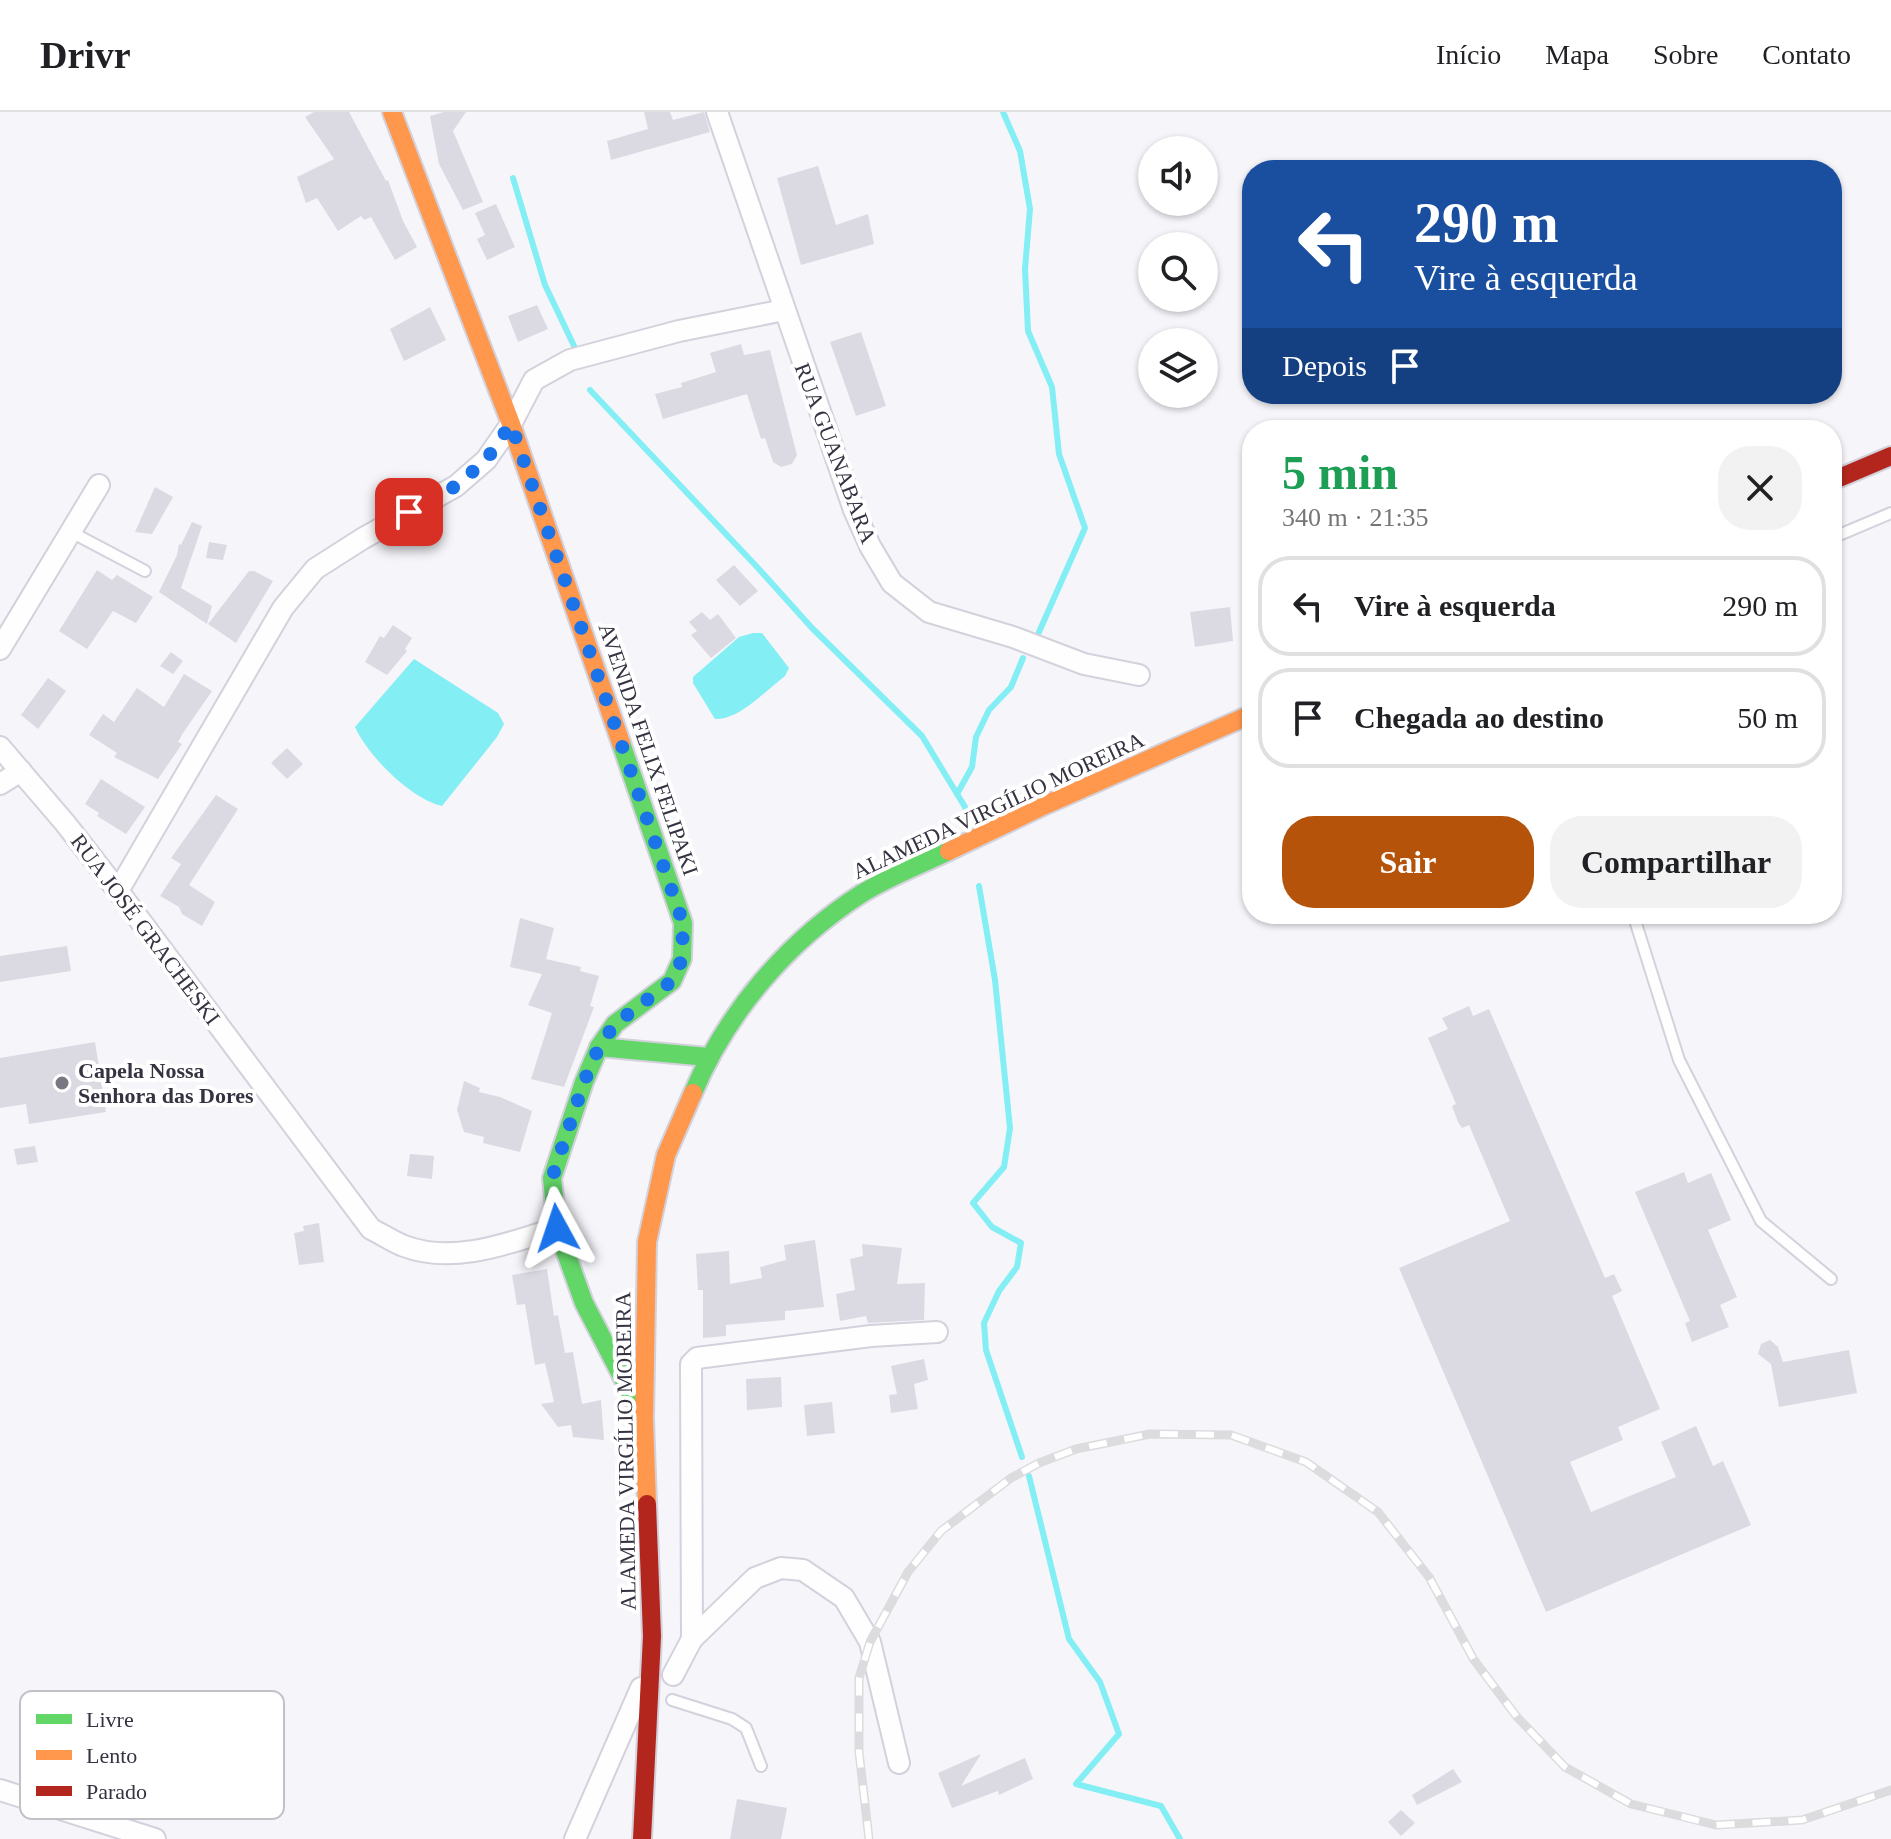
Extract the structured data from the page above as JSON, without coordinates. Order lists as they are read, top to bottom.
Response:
{
  "streets": {
    "main road": ["AVENIDA FELIX FELIPAKI", "ALAMEDA VIRGÍLIO MOREIRA"],
    "street": ["RUA GUANABARA", "RUA JOSÉ GRACHESKI"]
  },
  "crossings": [
    ["AVENIDA FELIX FELIPAKI", "ALAMEDA VIRGÍLIO MOREIRA"],
    ["AVENIDA FELIX FELIPAKI", "RUA JOSÉ GRACHESKI"]
  ],
  "places": ["Capela Nossa Senhora das Dores"],
  "legend": ["Livre", "Lento", "Parado"],
  "page": {
    "header": "Drivr",
    "nav": [
      "Início",
      "Mapa",
      "Sobre",
      "Contato"
    ],
    "turn": ["290 m", "Vire à esquerda"],
    "then": "Depois",
    "heading": ["5 min", "340 m · 21:35"],
    "list": [
      {
        "name": "Vire à esquerda",
        "value": "290 m"
      },
      {
        "name": "Chegada ao destino",
        "value": "50 m"
      }
    ],
    "buttons": ["Sair", "Compartilhar"]
  }
}
